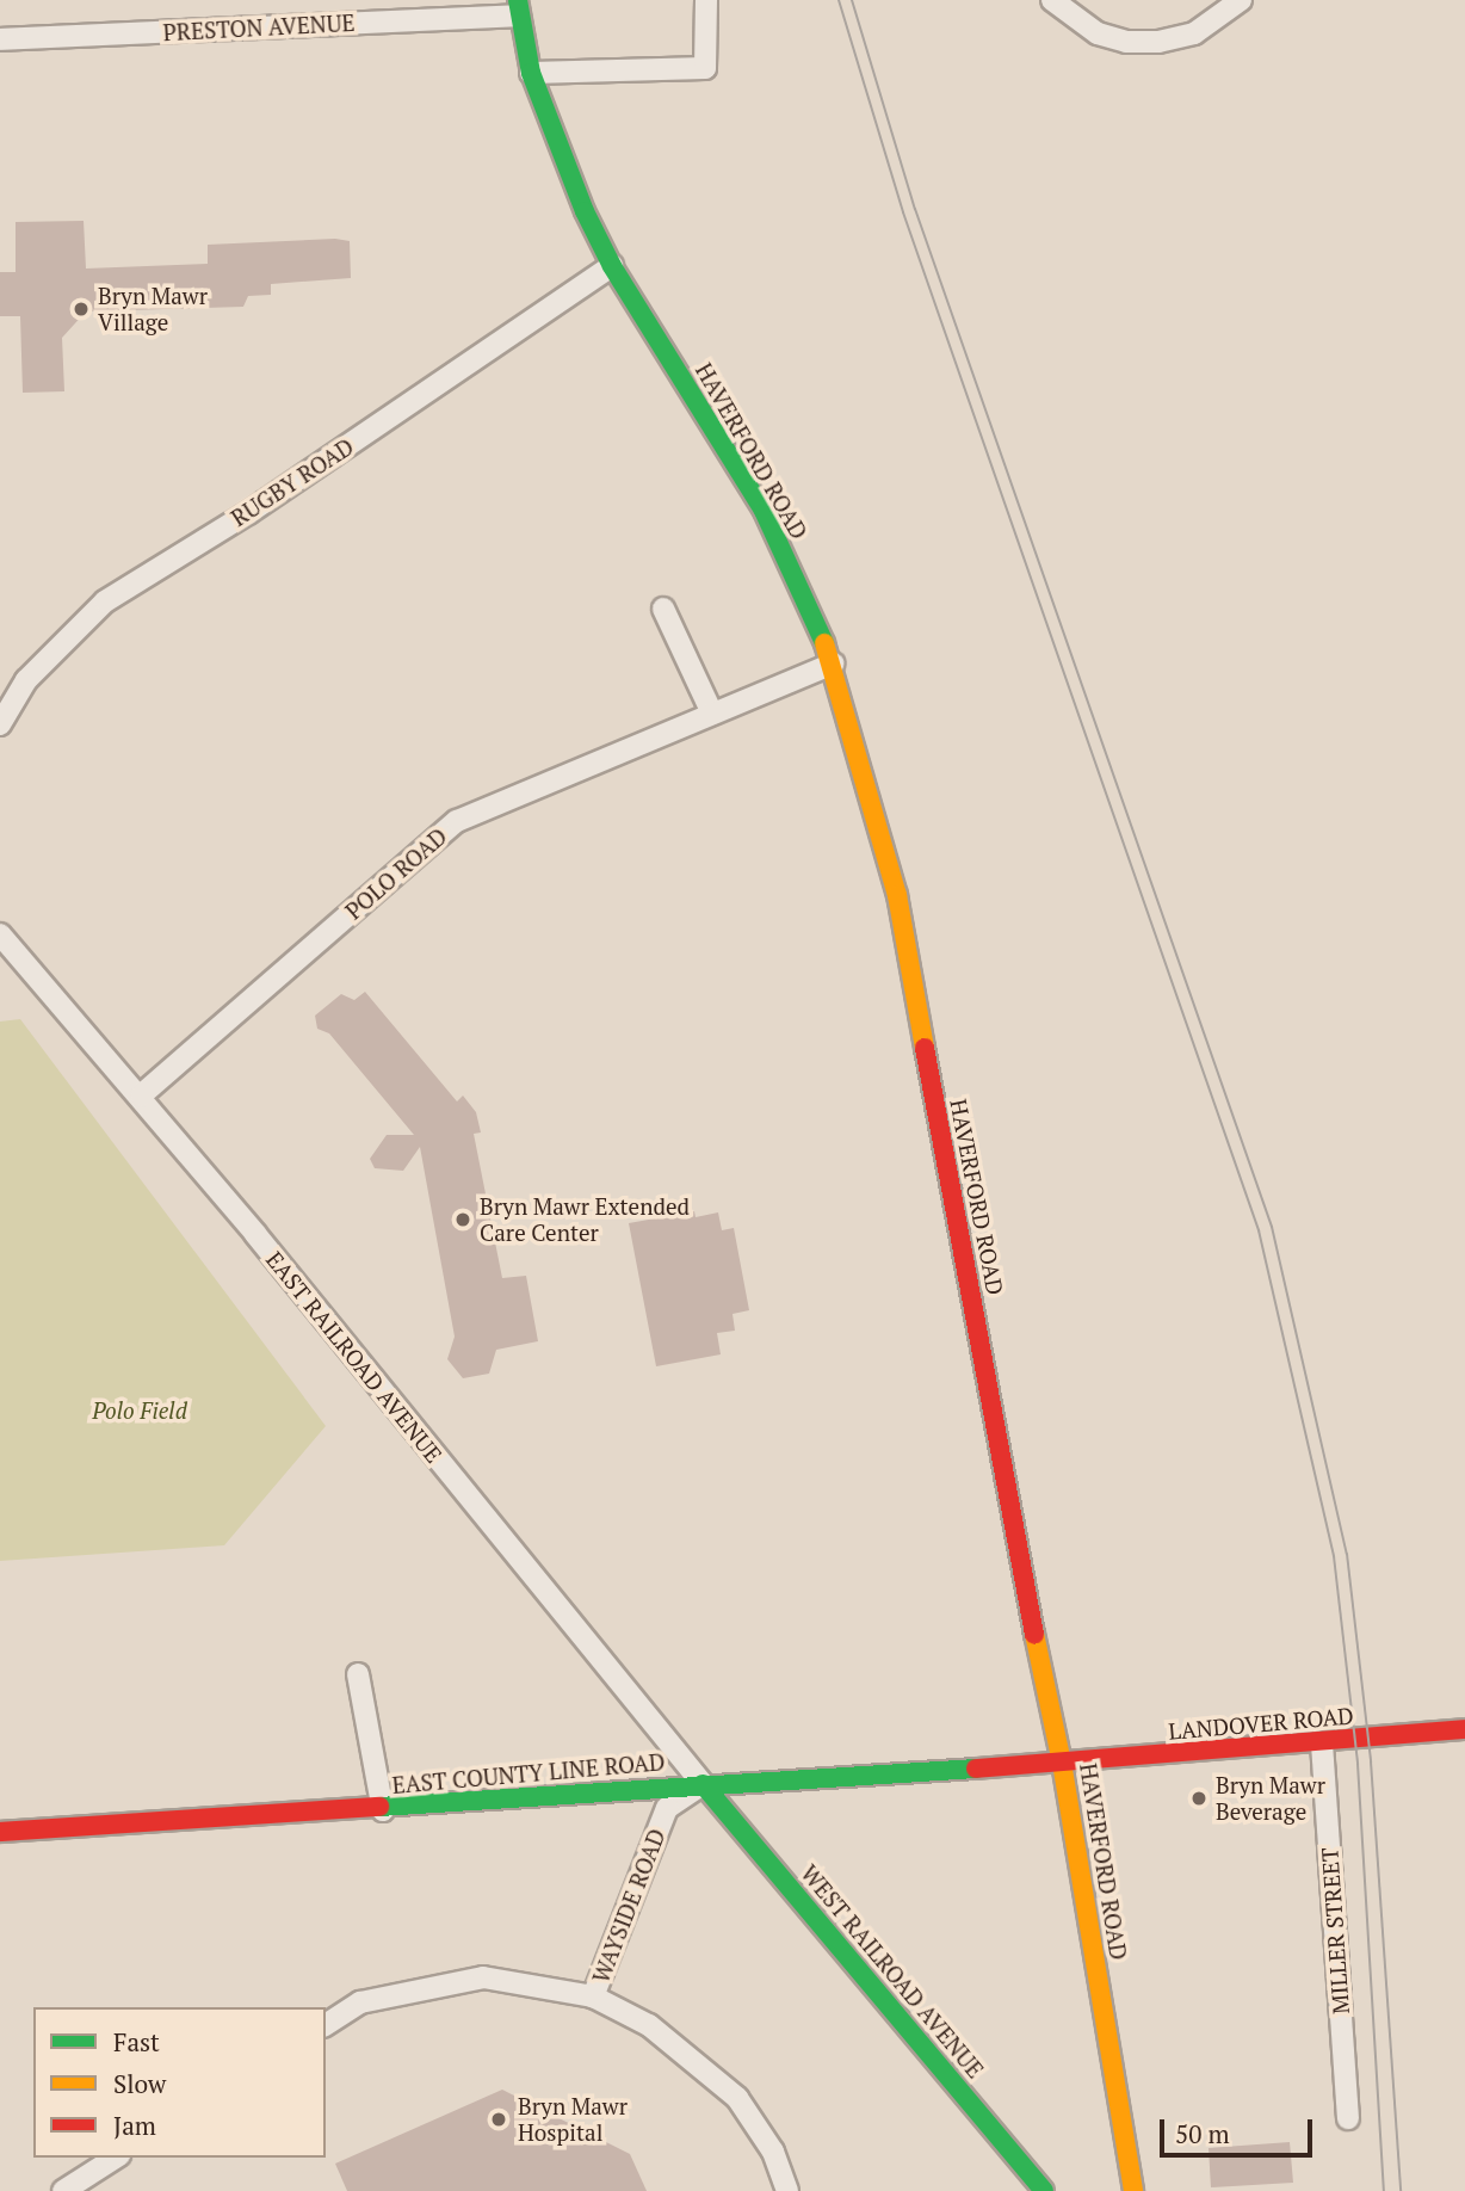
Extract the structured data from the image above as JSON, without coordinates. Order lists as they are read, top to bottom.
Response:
{
  "streets": {
    "main road": [
      "HAVERFORD ROAD",
      "LANDOVER ROAD",
      "EAST COUNTY LINE ROAD",
      "WEST RAILROAD AVENUE"
    ],
    "street": [
      "PRESTON AVENUE",
      "RUGBY ROAD",
      "POLO ROAD",
      "EAST RAILROAD AVENUE",
      "WAYSIDE ROAD",
      "MILLER STREET"
    ]
  },
  "crossings": [
    ["PRESTON AVENUE", "HAVERFORD ROAD"],
    ["HAVERFORD ROAD", "RUGBY ROAD"],
    ["HAVERFORD ROAD", "POLO ROAD"],
    ["HAVERFORD ROAD", "LANDOVER ROAD"],
    ["HAVERFORD ROAD", "EAST COUNTY LINE ROAD"],
    ["POLO ROAD", "EAST RAILROAD AVENUE"],
    ["EAST RAILROAD AVENUE", "EAST COUNTY LINE ROAD"],
    ["EAST RAILROAD AVENUE", "WAYSIDE ROAD"],
    ["EAST RAILROAD AVENUE", "WEST RAILROAD AVENUE"],
    ["LANDOVER ROAD", "EAST COUNTY LINE ROAD"],
    ["LANDOVER ROAD", "MILLER STREET"],
    ["EAST COUNTY LINE ROAD", "WAYSIDE ROAD"],
    ["EAST COUNTY LINE ROAD", "WEST RAILROAD AVENUE"],
    ["WAYSIDE ROAD", "WEST RAILROAD AVENUE"]
  ],
  "parks": ["Polo Field"],
  "places": [
    "Bryn Mawr Village",
    "Bryn Mawr Extended Care Center",
    "Bryn Mawr Beverage",
    "Bryn Mawr Hospital"
  ],
  "legend": ["Fast", "Slow", "Jam"],
  "scale_bar": "50 m"
}
